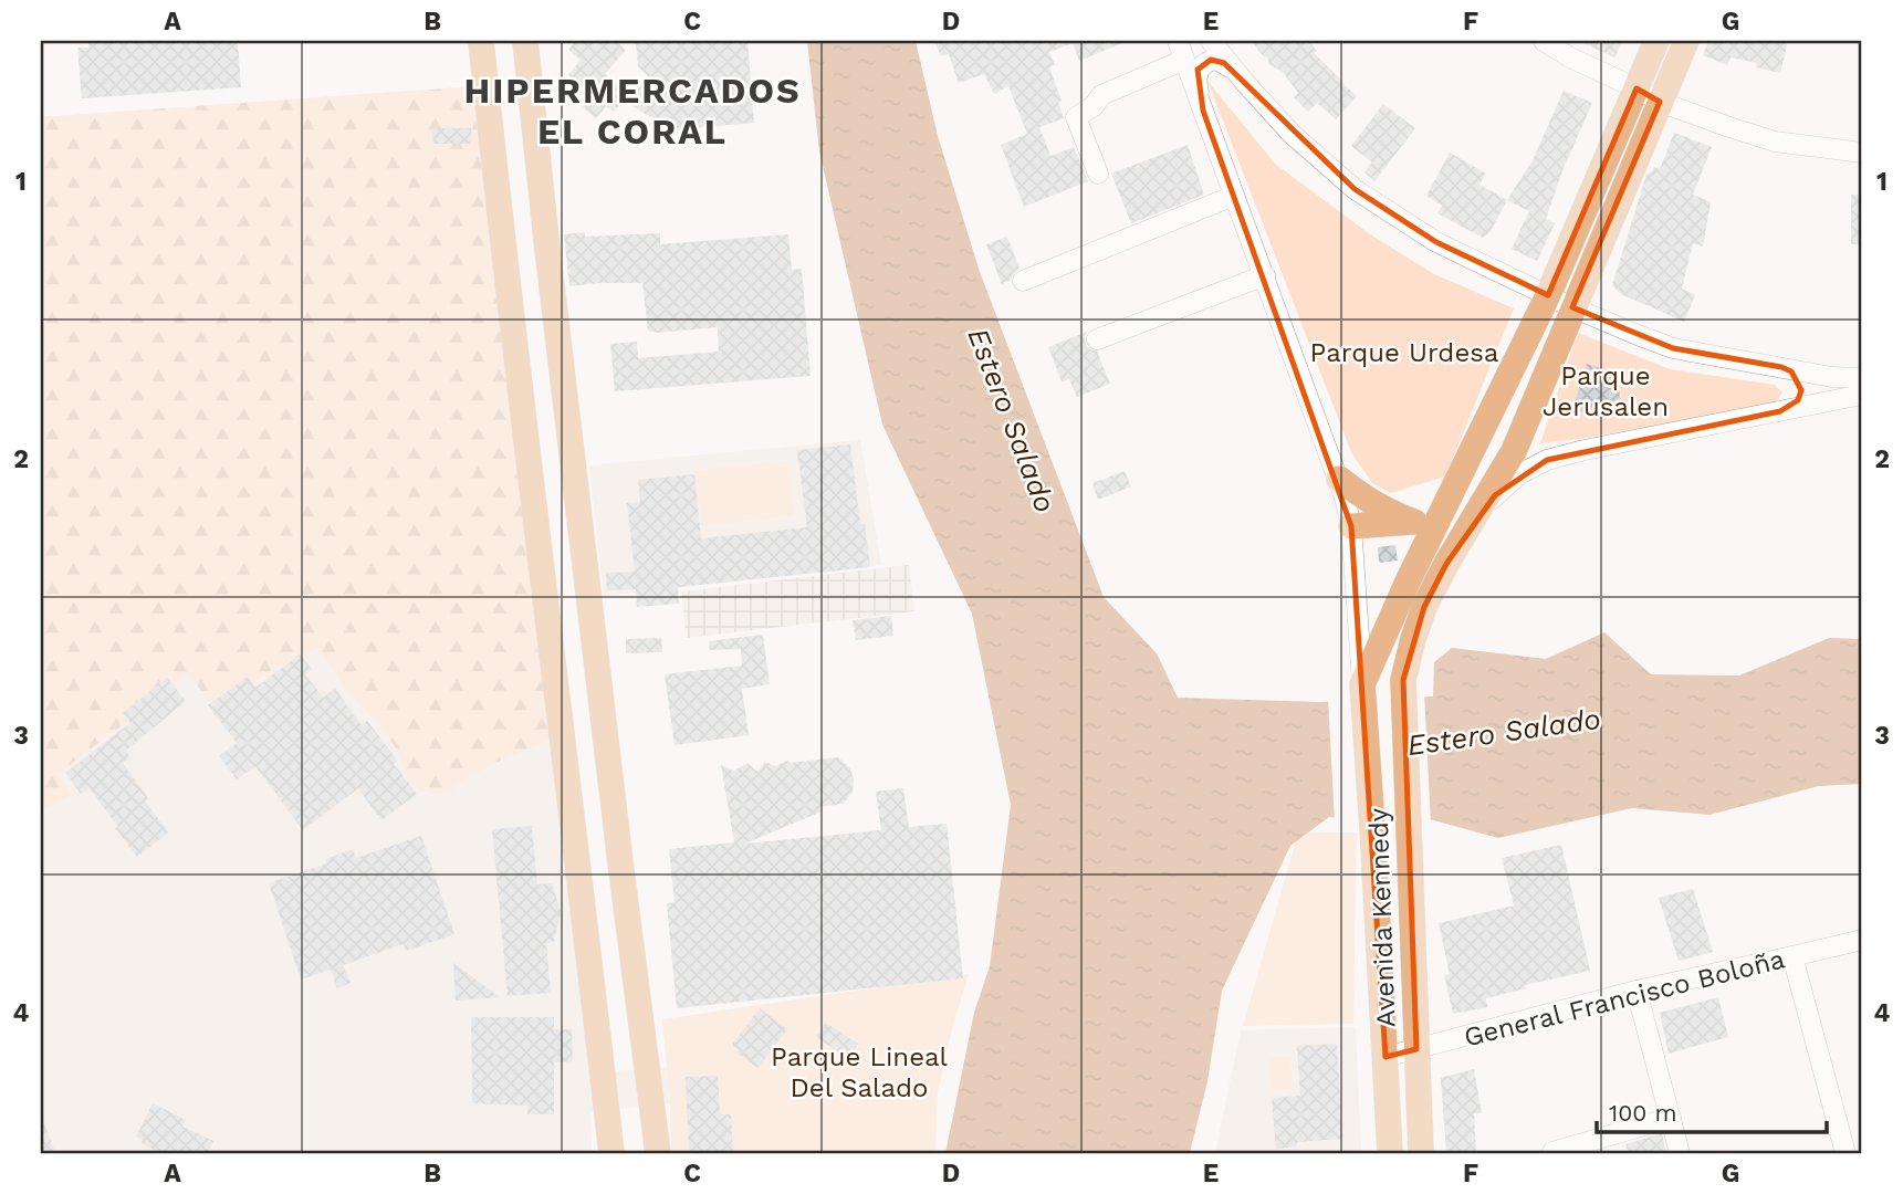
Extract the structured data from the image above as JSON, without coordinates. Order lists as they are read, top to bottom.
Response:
{
  "streets": {
    "main road": ["Avenida Kennedy"],
    "street": ["General Francisco Boloña"]
  },
  "crossings": [
    ["Avenida Kennedy", "General Francisco Boloña"]
  ],
  "districts": ["HIPERMERCADOS EL CORAL"],
  "water": ["Estero Salado"],
  "parks": ["Parque Urdesa", "Parque Jerusalen", "Parque Lineal Del Salado"],
  "scale_bar": "100 m",
  "grid": {
    "columns": [
      "A",
      "B",
      "C",
      "D",
      "E",
      "F",
      "G"
    ],
    "rows": [
      "1",
      "2",
      "3",
      "4"
    ]
  }
}
